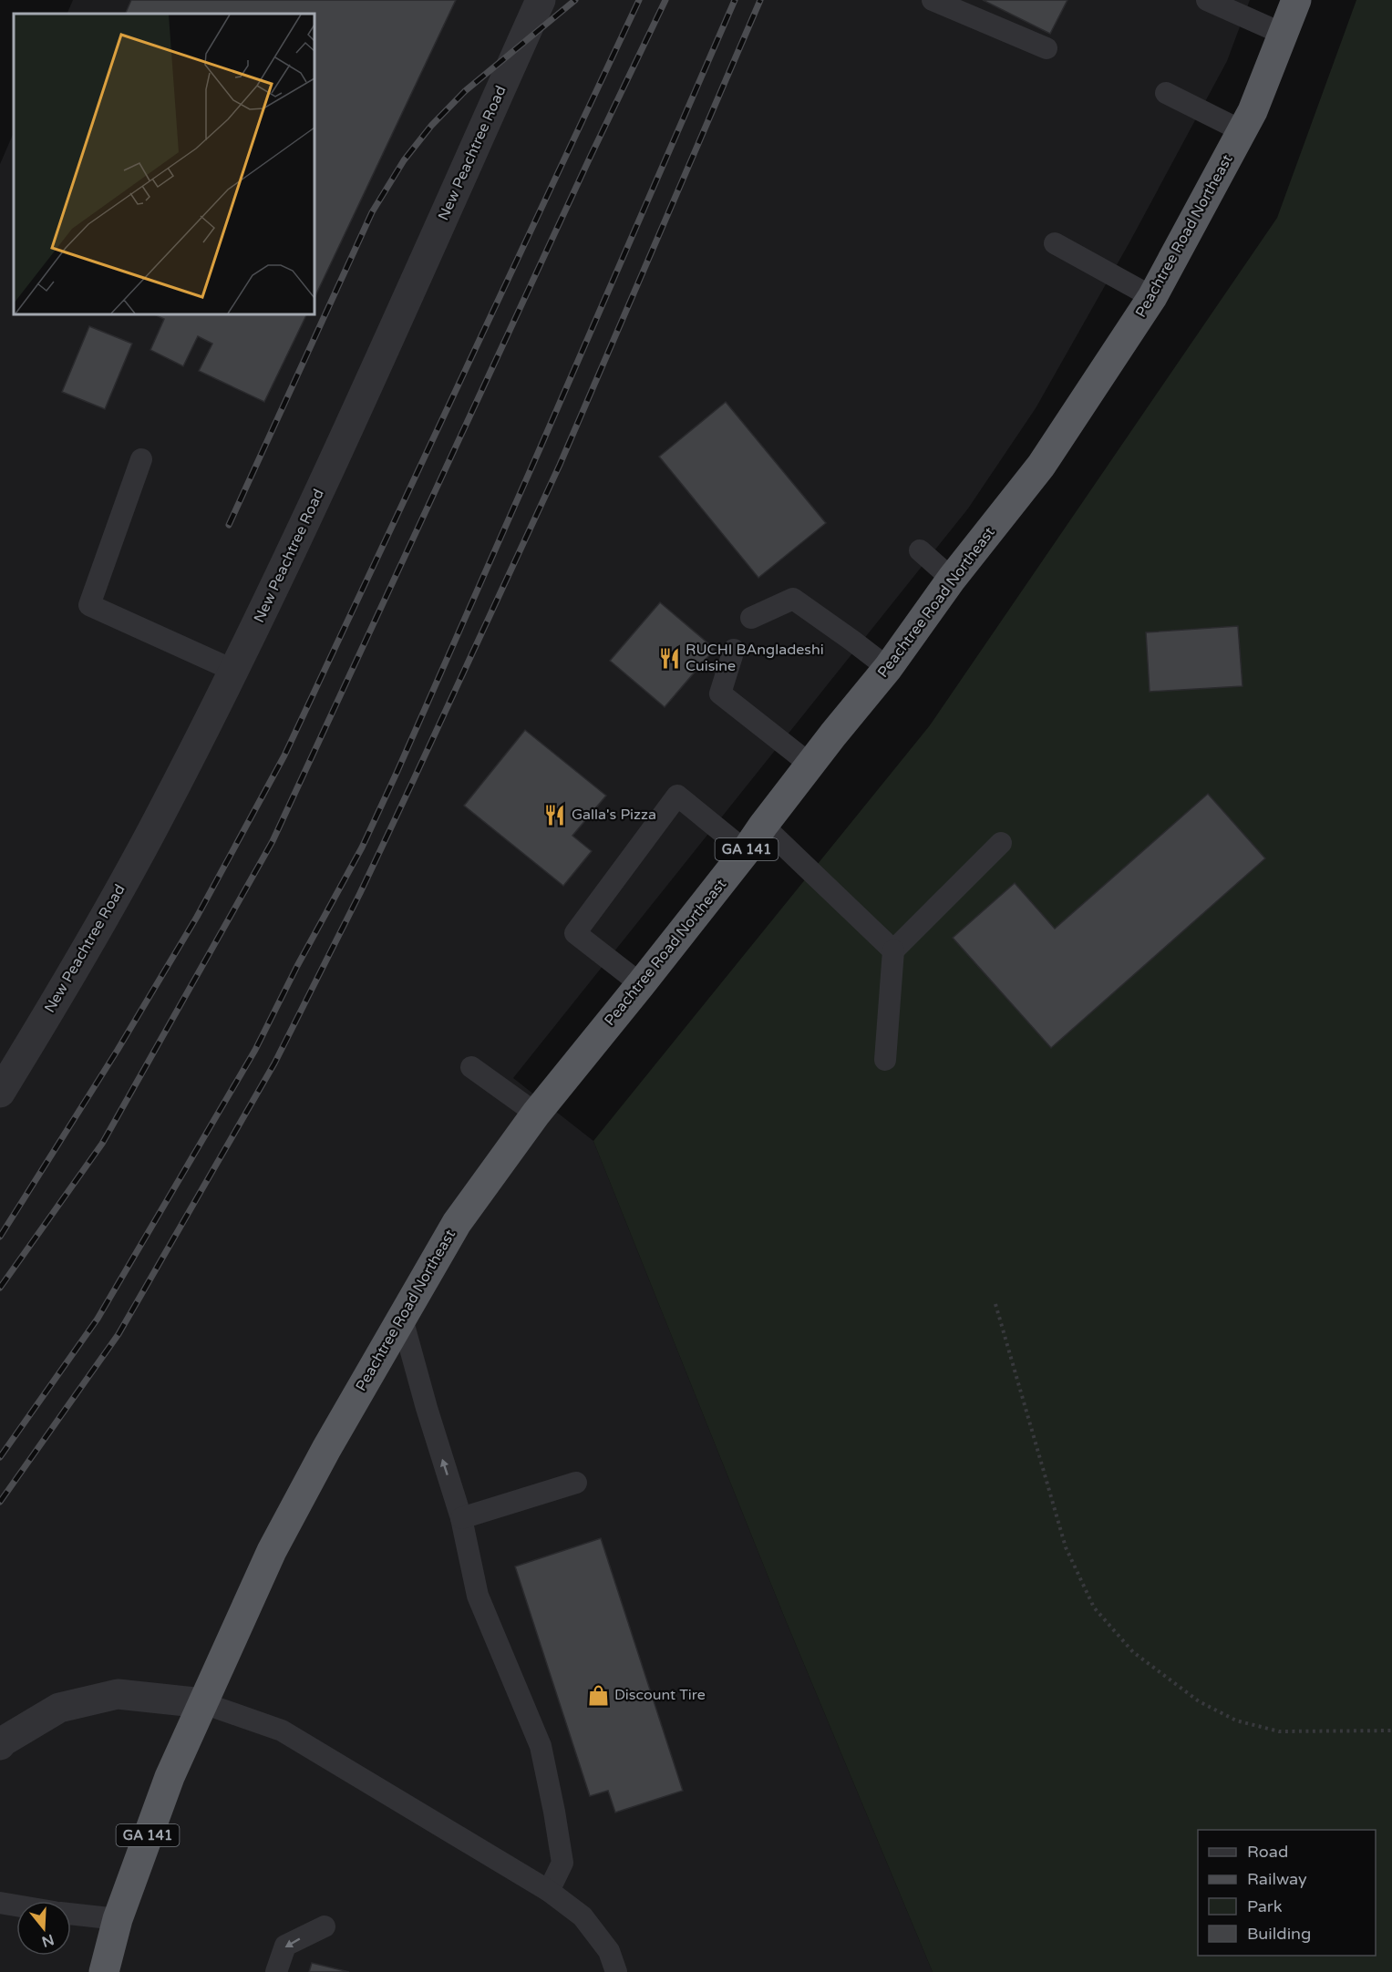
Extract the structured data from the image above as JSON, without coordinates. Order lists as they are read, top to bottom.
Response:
{
  "streets": {
    "highway": ["Peachtree Road Northeast", "GA 141"],
    "street": ["New Peachtree Road"]
  },
  "crossings": [
    ["Peachtree Road Northeast", "GA 141"]
  ],
  "places": {
    "restaurant": ["RUCHI BAngladeshi Cuisine", "Galla's Pizza"],
    "shop": ["Discount Tire"]
  },
  "legend": [
    "Road",
    "Railway",
    "Park",
    "Building"
  ],
  "north": "bottom"
}
